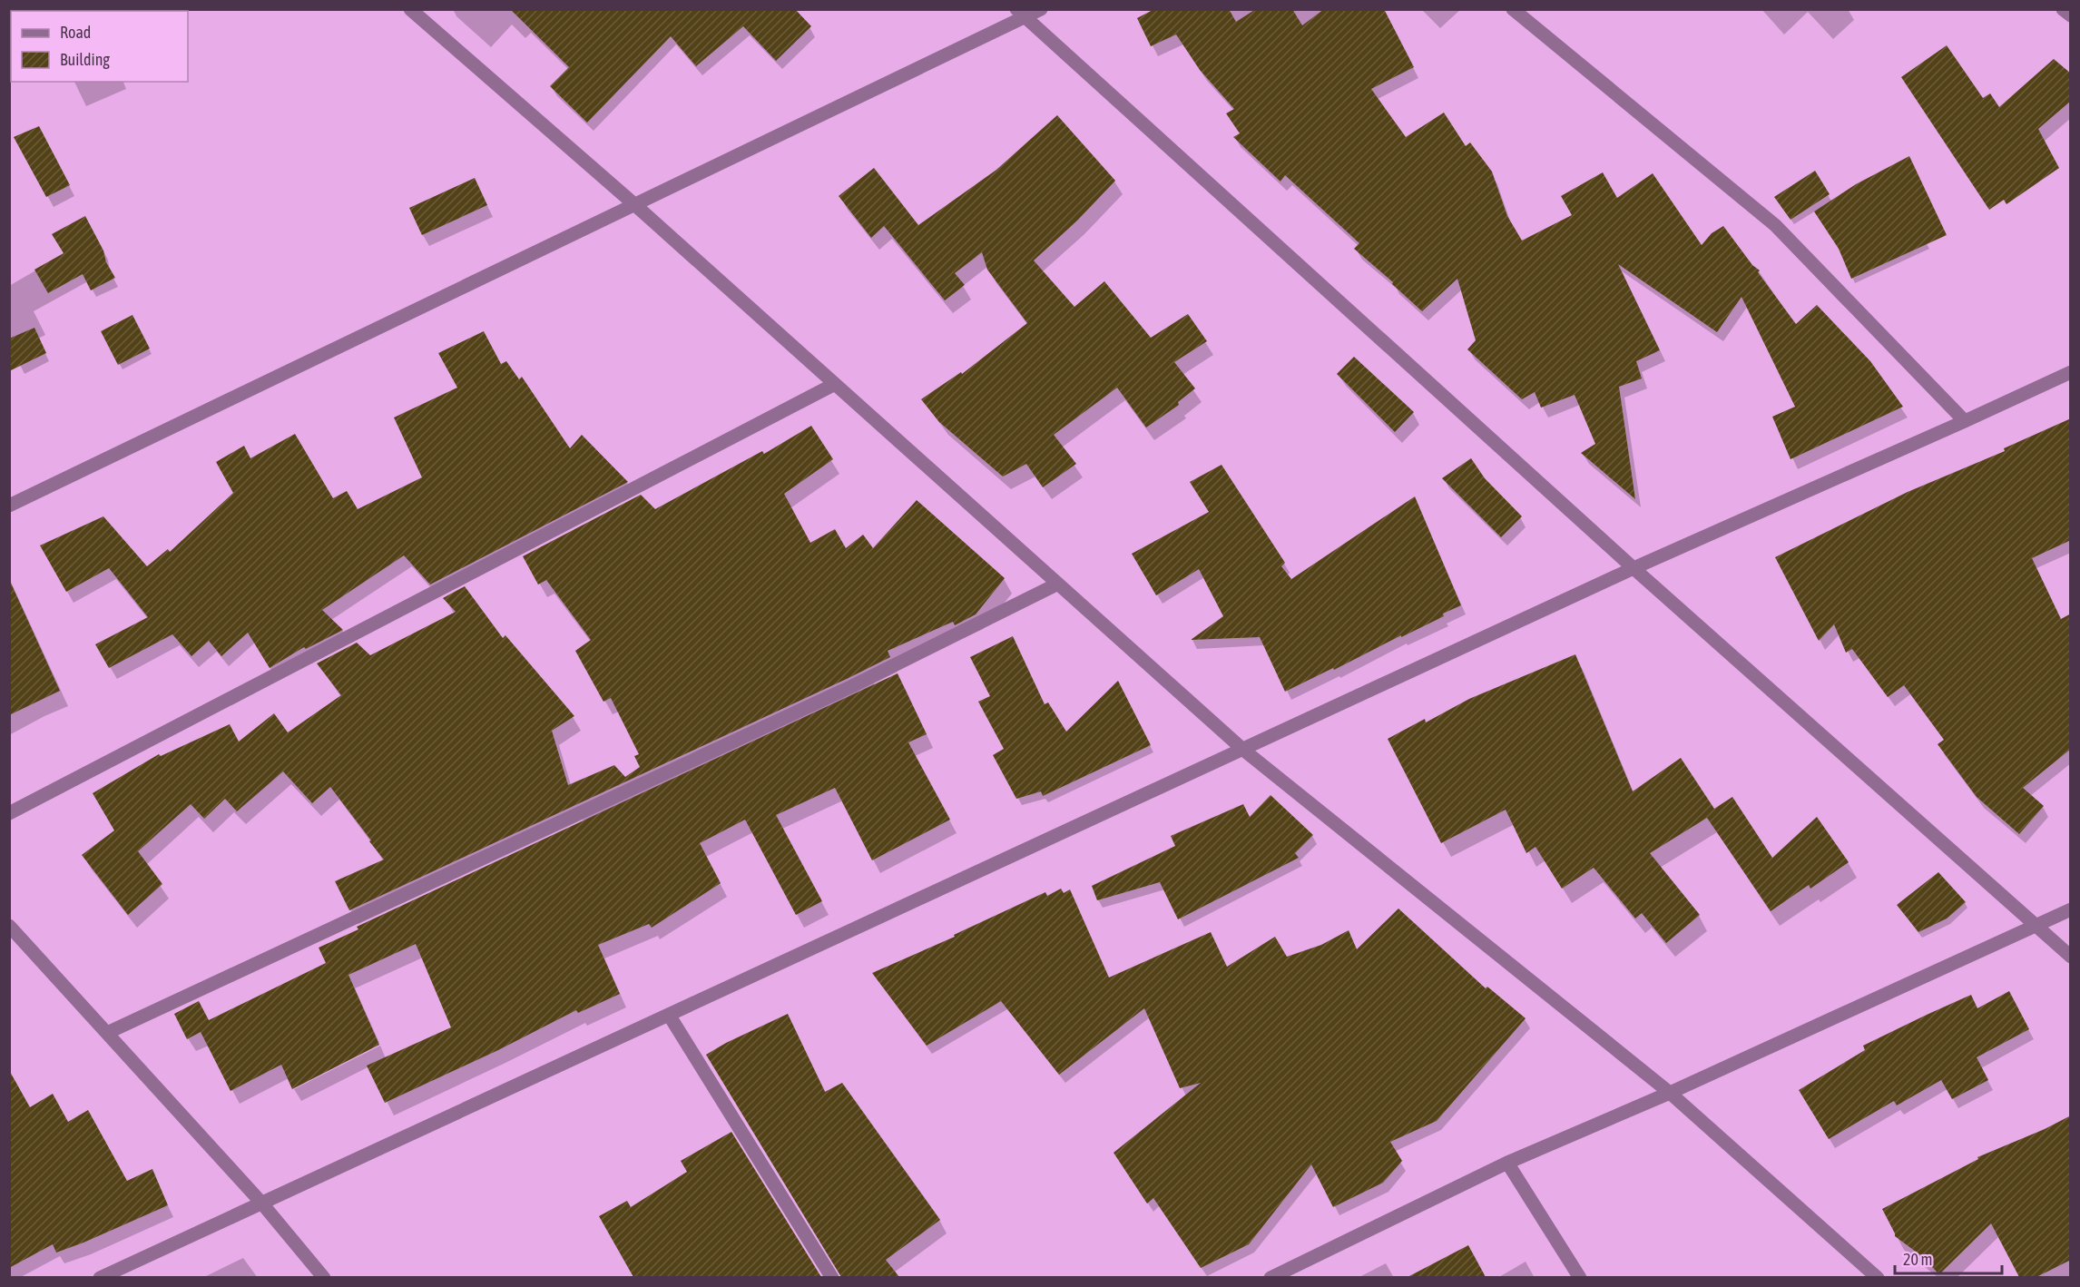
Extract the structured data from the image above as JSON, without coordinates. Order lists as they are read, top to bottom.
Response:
{
  "legend": ["Road", "Building"],
  "scale_bar": "20 m"
}
